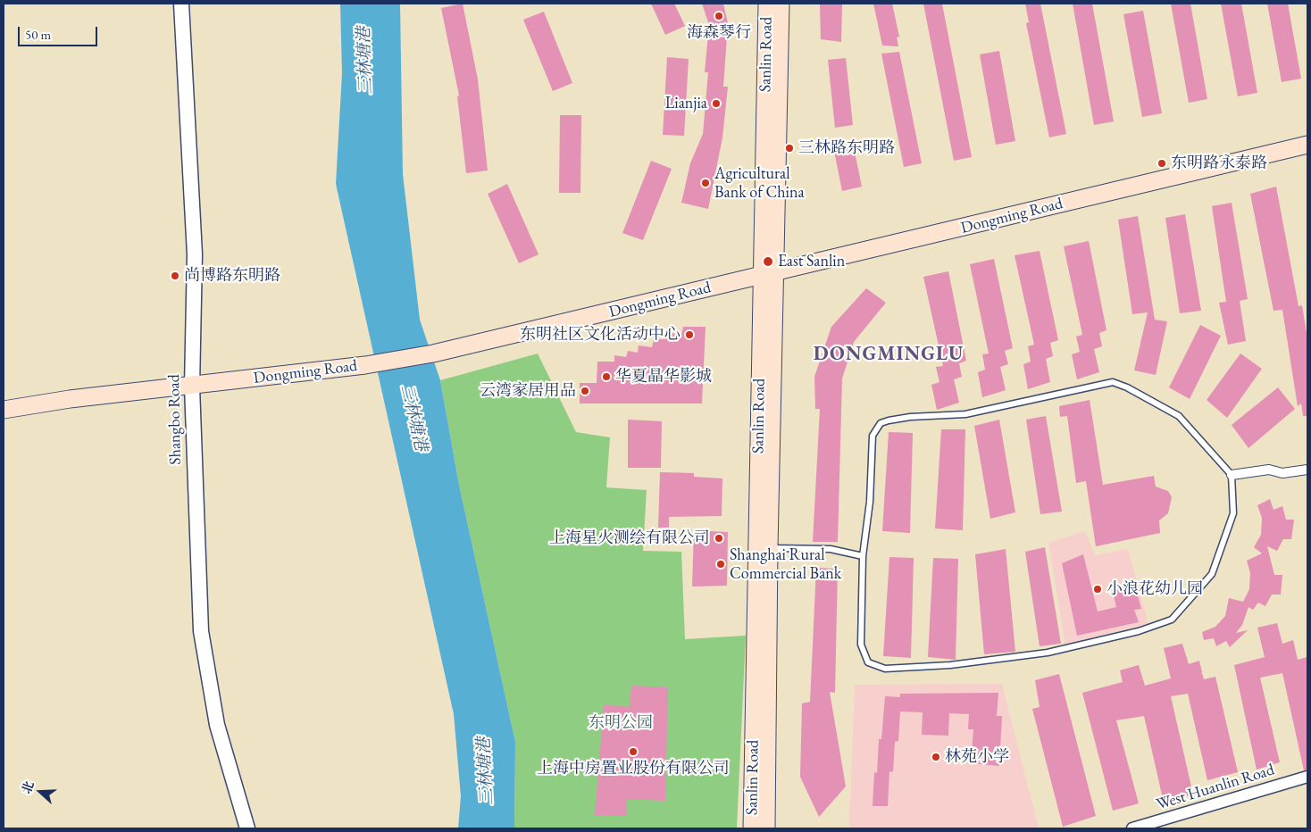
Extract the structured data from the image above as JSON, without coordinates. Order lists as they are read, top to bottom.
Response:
{
  "streets": {
    "main road": ["Sanlin Road", "Dongming Road"],
    "street": ["Shangbo Road", "West Huanlin Road"]
  },
  "crossings": [
    ["Sanlin Road", "Dongming Road"],
    ["Dongming Road", "Shangbo Road"]
  ],
  "districts": ["DONGMINGLU"],
  "water": ["三林塘港"],
  "parks": ["东明公园"],
  "places": [
    "海森琴行",
    "Lianjia",
    "三林路东明路",
    "东明路永泰路",
    "Agricultural Bank of China",
    "East Sanlin",
    "尚博路东明路",
    "东明社区文化活动中心",
    "华夏晶华影城",
    "云湾家居用品",
    "上海星火测绘有限公司",
    "Shanghai Rural Commercial Bank",
    "小浪花幼儿园",
    "上海中房置业股份有限公司",
    "林苑小学"
  ],
  "scale_bar": "50 m",
  "north": "left"
}
